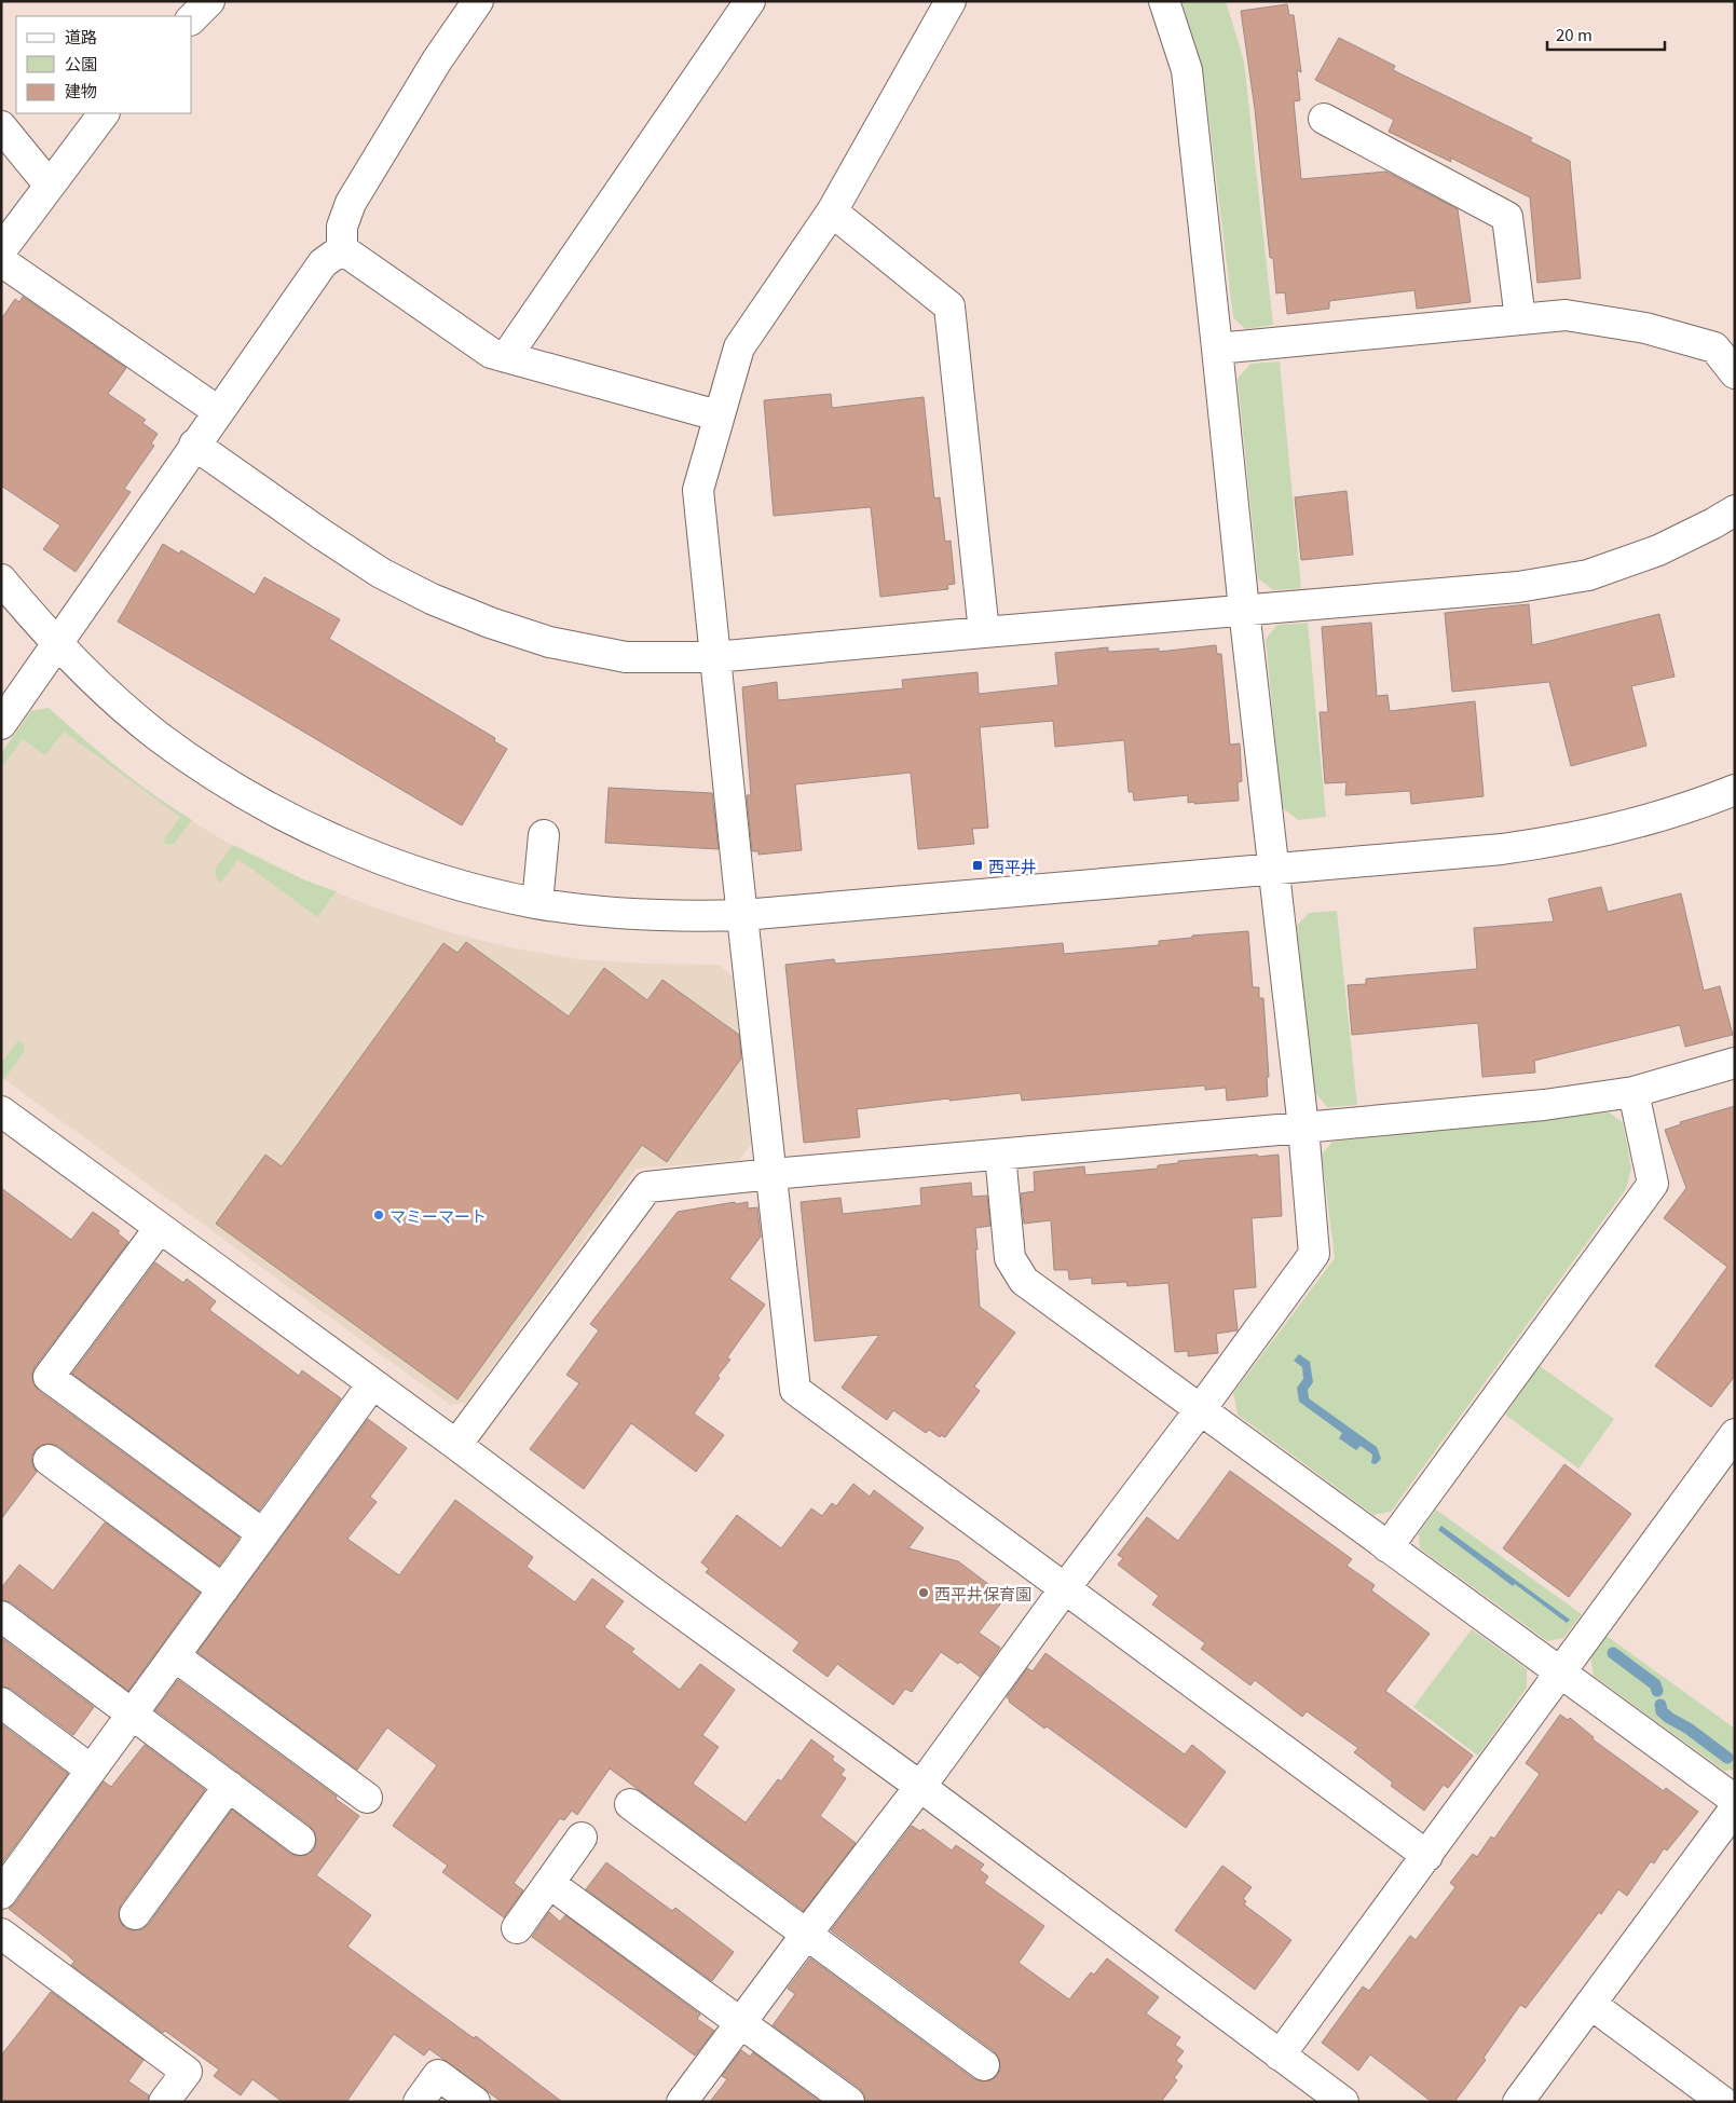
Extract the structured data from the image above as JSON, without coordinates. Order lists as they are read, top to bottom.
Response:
{
  "places": {
    "transit": ["西平井"],
    "other": ["マミーマート", "西平井保育園"]
  },
  "legend": ["道路", "公園", "建物"],
  "scale_bar": "20 m"
}
